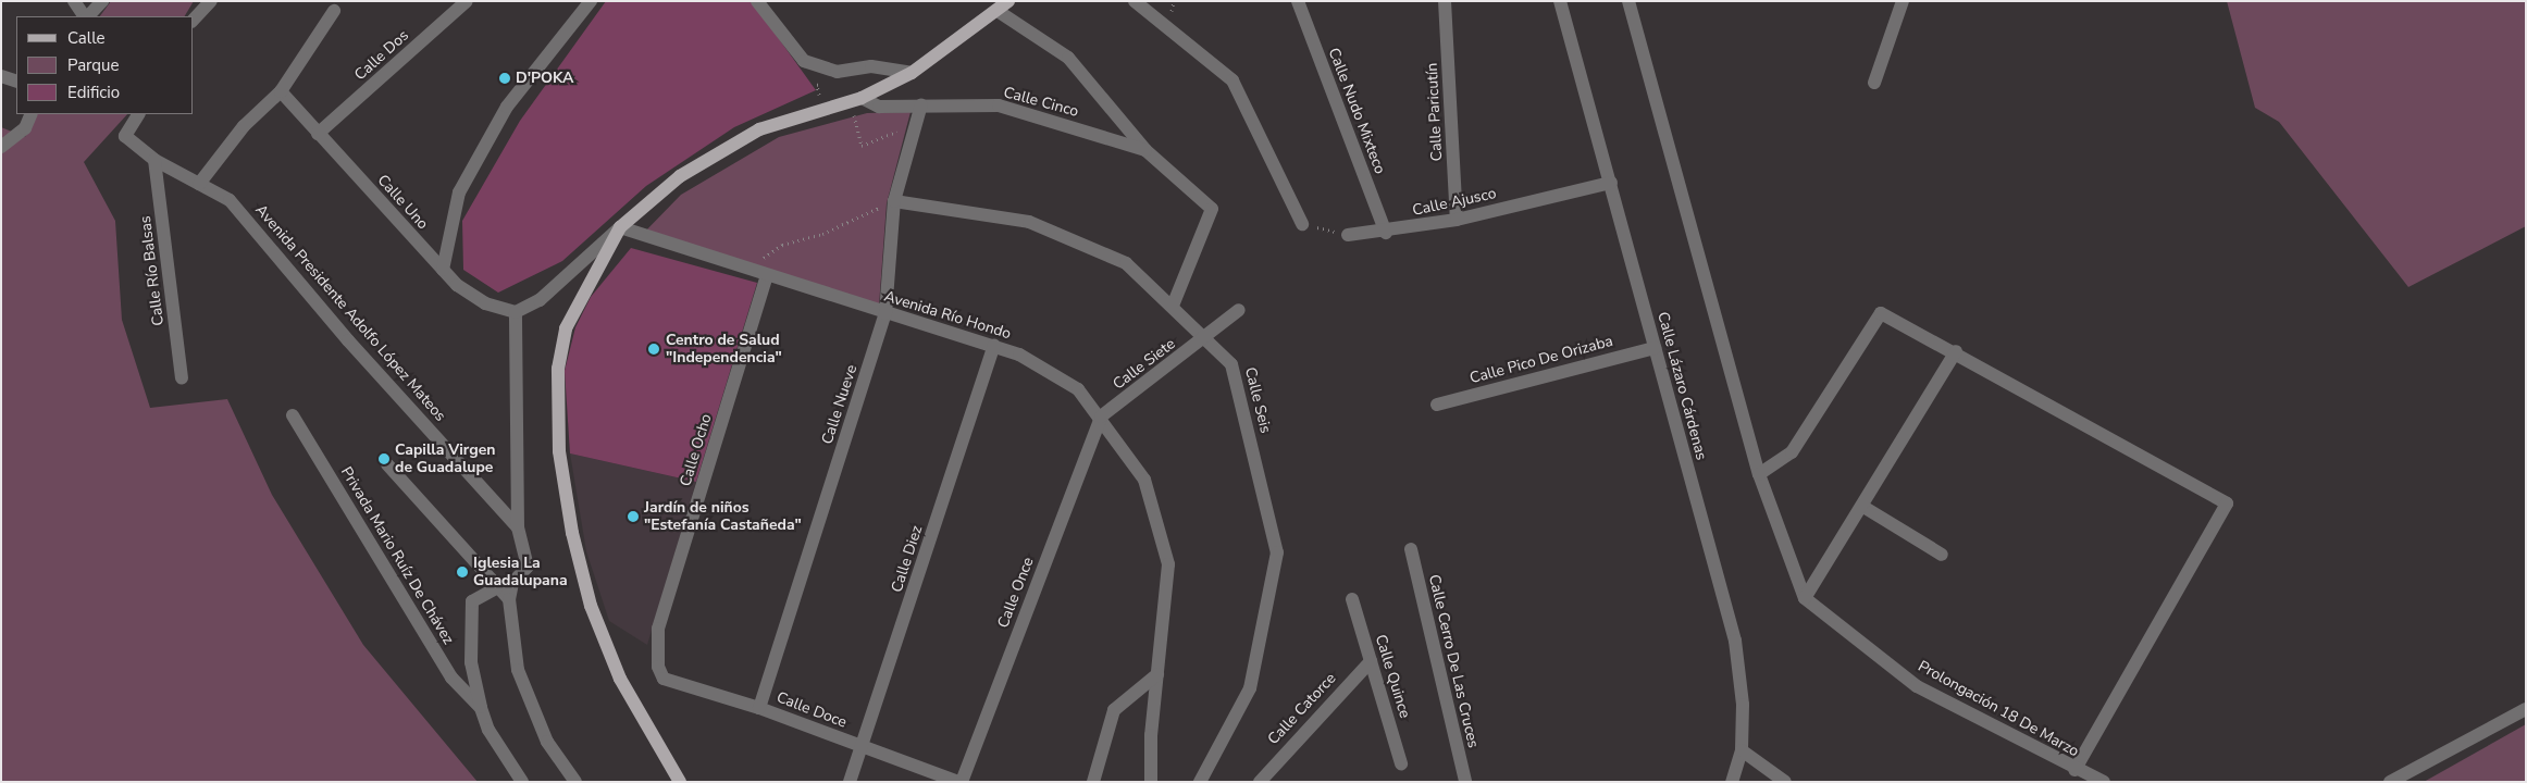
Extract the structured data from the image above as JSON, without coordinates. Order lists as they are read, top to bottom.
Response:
{
  "streets": {
    "street": [
      "Calle Dos",
      "Calle Cinco",
      "Calle Nudo Mixteco",
      "Calle Paricutín",
      "Calle Uno",
      "Calle Ajusco",
      "Calle Río Balsas",
      "Avenida Presidente Adolfo López Mateos",
      "Avenida Río Hondo",
      "Calle Pico De Orizaba",
      "Calle Siete",
      "Calle Lázaro Cárdenas",
      "Calle Seis",
      "Calle Nueve",
      "Calle Ocho",
      "Privada Mario Ruíz De Chávez",
      "Calle Diez",
      "Calle Once",
      "Calle Cerro De Las Cruces",
      "Calle Quince",
      "Calle Catorce",
      "Prolongación 18 De Marzo",
      "Calle Doce"
    ]
  },
  "crossings": [
    ["Calle Dos", "Calle Uno"],
    ["Calle Cinco", "Calle Nueve"],
    ["Calle Nudo Mixteco", "Calle Ajusco"],
    ["Calle Paricutín", "Calle Ajusco"],
    ["Calle Ajusco", "Calle Lázaro Cárdenas"],
    ["Calle Río Balsas", "Avenida Presidente Adolfo López Mateos"],
    ["Avenida Río Hondo", "Calle Siete"],
    ["Avenida Río Hondo", "Calle Nueve"],
    ["Avenida Río Hondo", "Calle Ocho"],
    ["Avenida Río Hondo", "Calle Diez"],
    ["Avenida Río Hondo", "Calle Once"],
    ["Calle Pico De Orizaba", "Calle Lázaro Cárdenas"],
    ["Calle Siete", "Calle Seis"],
    ["Calle Siete", "Calle Once"],
    ["Calle Seis", "Calle Nueve"],
    ["Calle Nueve", "Calle Doce"],
    ["Calle Ocho", "Calle Doce"],
    ["Calle Diez", "Calle Doce"],
    ["Calle Once", "Calle Doce"],
    ["Calle Quince", "Calle Catorce"]
  ],
  "places": [
    "D'POKA",
    "Centro de Salud \"Independencia\"",
    "Capilla Virgen de Guadalupe",
    "Jardín de niños \"Estefanía Castañeda\"",
    "Iglesia La Guadalupana"
  ],
  "legend": ["Calle", "Parque", "Edificio"]
}
